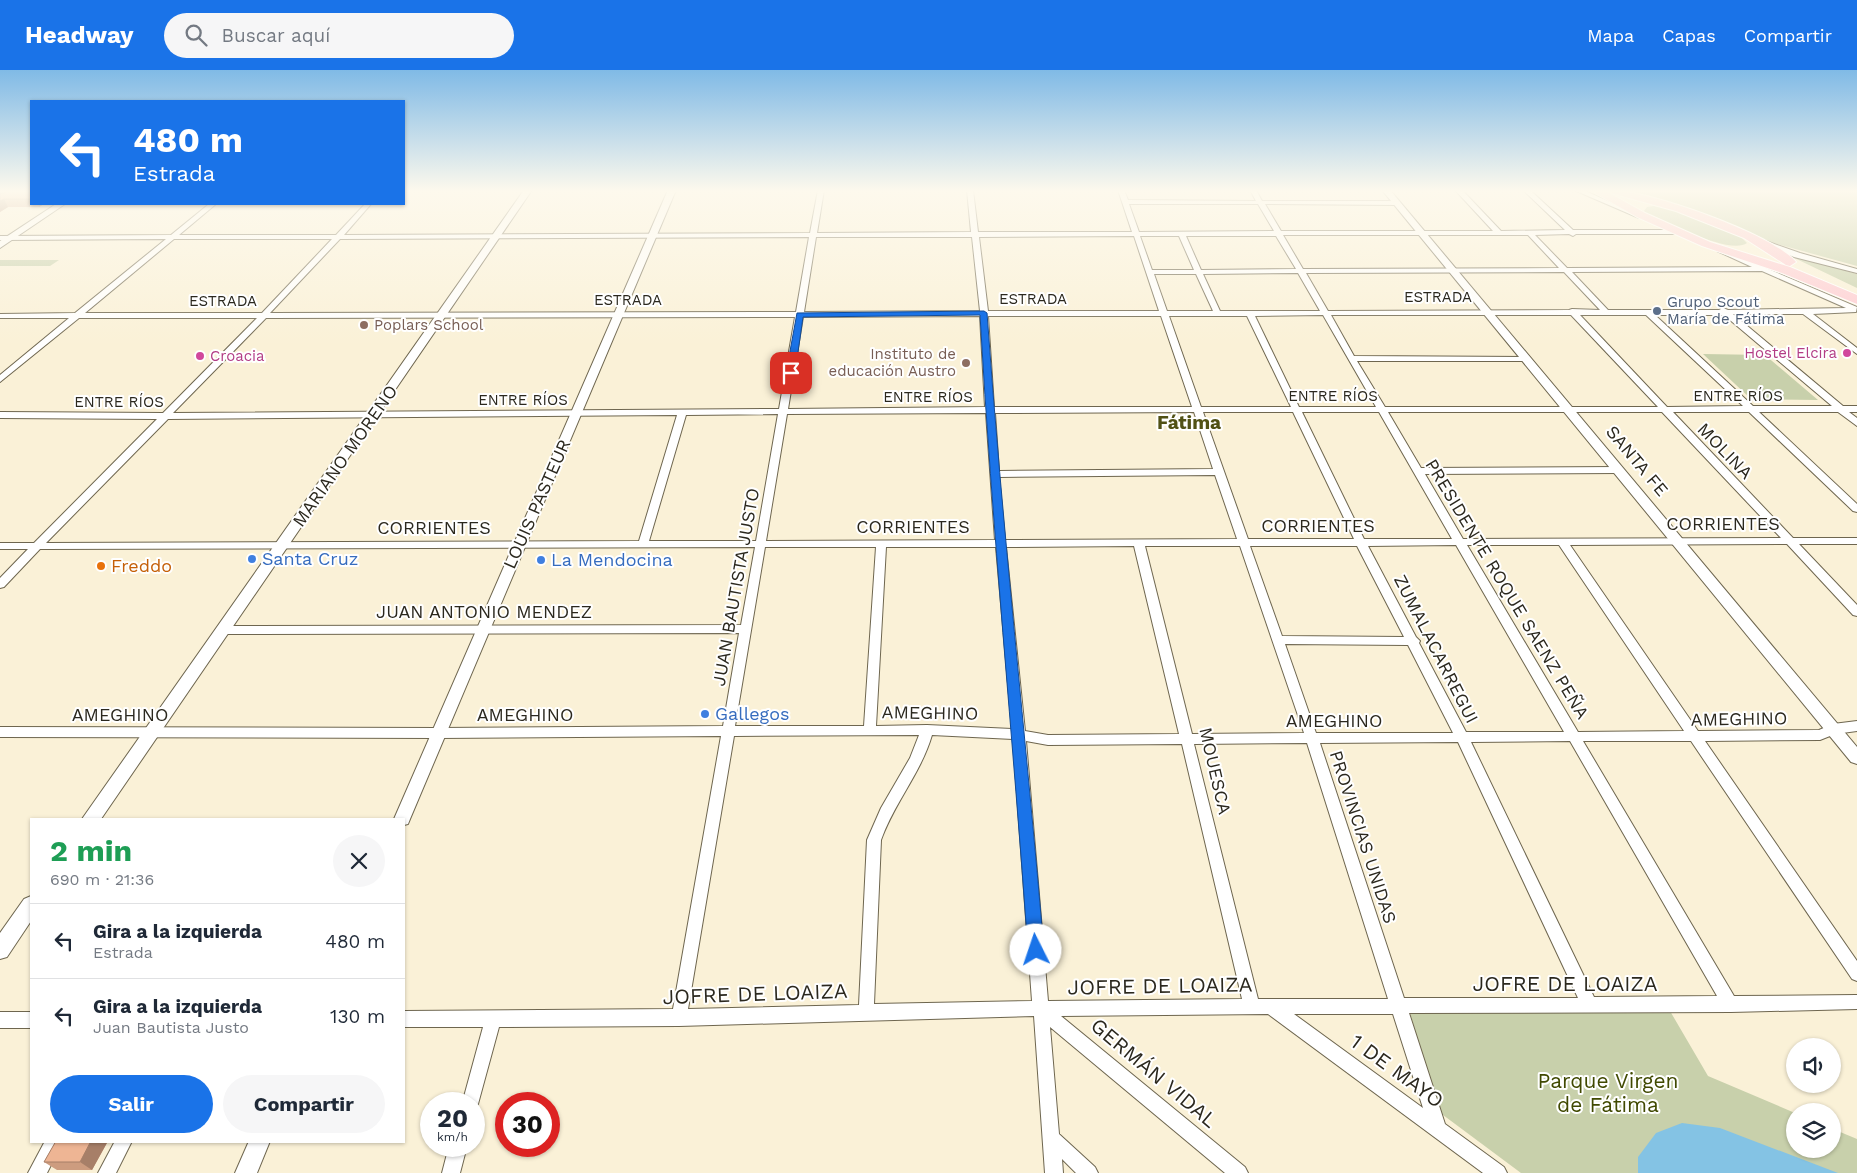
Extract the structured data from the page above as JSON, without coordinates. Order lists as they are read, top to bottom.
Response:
{
  "streets": {
    "main road": ["MARIANO MORENO"],
    "street": [
      "ESTRADA",
      "ENTRE RÍOS",
      "MOLINA",
      "SANTA FE",
      "LOUIS PASTEUR",
      "CORRIENTES",
      "JUAN BAUTISTA JUSTO",
      "PRESIDENTE ROQUE SAENZ PEÑA",
      "JUAN ANTONIO MENDEZ",
      "ZUMALACARREGUI",
      "AMEGHINO",
      "MOUESCA",
      "PROVINCIAS UNIDAS",
      "JOFRE DE LOAIZA",
      "1 DE MAYO",
      "GERMÁN VIDAL"
    ]
  },
  "crossings": [
    ["ESTRADA", "MOLINA"],
    ["ESTRADA", "MARIANO MORENO"],
    ["ESTRADA", "SANTA FE"],
    ["ESTRADA", "LOUIS PASTEUR"],
    ["ESTRADA", "JUAN BAUTISTA JUSTO"],
    ["ESTRADA", "PRESIDENTE ROQUE SAENZ PEÑA"],
    ["ESTRADA", "ZUMALACARREGUI"],
    ["ESTRADA", "PROVINCIAS UNIDAS"],
    ["ENTRE RÍOS", "MOLINA"],
    ["ENTRE RÍOS", "MARIANO MORENO"],
    ["ENTRE RÍOS", "SANTA FE"],
    ["ENTRE RÍOS", "LOUIS PASTEUR"],
    ["ENTRE RÍOS", "JUAN BAUTISTA JUSTO"],
    ["ENTRE RÍOS", "PRESIDENTE ROQUE SAENZ PEÑA"],
    ["ENTRE RÍOS", "ZUMALACARREGUI"],
    ["ENTRE RÍOS", "PROVINCIAS UNIDAS"],
    ["MOLINA", "CORRIENTES"],
    ["MARIANO MORENO", "CORRIENTES"],
    ["MARIANO MORENO", "JUAN ANTONIO MENDEZ"],
    ["MARIANO MORENO", "AMEGHINO"],
    ["SANTA FE", "CORRIENTES"],
    ["SANTA FE", "AMEGHINO"],
    ["LOUIS PASTEUR", "CORRIENTES"],
    ["LOUIS PASTEUR", "JUAN ANTONIO MENDEZ"],
    ["LOUIS PASTEUR", "AMEGHINO"],
    ["CORRIENTES", "JUAN BAUTISTA JUSTO"],
    ["CORRIENTES", "PRESIDENTE ROQUE SAENZ PEÑA"],
    ["CORRIENTES", "ZUMALACARREGUI"],
    ["CORRIENTES", "MOUESCA"],
    ["CORRIENTES", "PROVINCIAS UNIDAS"],
    ["JUAN BAUTISTA JUSTO", "JUAN ANTONIO MENDEZ"],
    ["JUAN BAUTISTA JUSTO", "AMEGHINO"],
    ["JUAN BAUTISTA JUSTO", "JOFRE DE LOAIZA"],
    ["PRESIDENTE ROQUE SAENZ PEÑA", "AMEGHINO"],
    ["PRESIDENTE ROQUE SAENZ PEÑA", "JOFRE DE LOAIZA"],
    ["ZUMALACARREGUI", "AMEGHINO"],
    ["ZUMALACARREGUI", "JOFRE DE LOAIZA"],
    ["AMEGHINO", "MOUESCA"],
    ["AMEGHINO", "PROVINCIAS UNIDAS"],
    ["MOUESCA", "JOFRE DE LOAIZA"],
    ["PROVINCIAS UNIDAS", "JOFRE DE LOAIZA"],
    ["PROVINCIAS UNIDAS", "1 DE MAYO"],
    ["JOFRE DE LOAIZA", "1 DE MAYO"],
    ["JOFRE DE LOAIZA", "GERMÁN VIDAL"]
  ],
  "districts": ["Fátima"],
  "parks": ["Parque Virgen de Fátima"],
  "places": [
    "Grupo Scout María de Fátima",
    "Poplars School",
    "Hostel Elcira",
    "Croacia",
    "Instituto de educación Austro",
    "Santa Cruz",
    "La Mendocina",
    "Freddo",
    "Gallegos"
  ],
  "page": {
    "header": "Headway",
    "search": "Buscar aquí",
    "nav": ["Mapa", "Capas", "Compartir"],
    "turn": ["480 m", "Estrada"],
    "heading": ["2 min", "690 m · 21:36"],
    "list": [
      {
        "name": "Gira a la izquierda",
        "note": "Estrada",
        "value": "480 m"
      },
      {
        "name": "Gira a la izquierda",
        "note": "Juan Bautista Justo",
        "value": "130 m"
      }
    ],
    "buttons": ["Salir", "Compartir"],
    "speed": "20 km/h",
    "limit": "30"
  }
}
